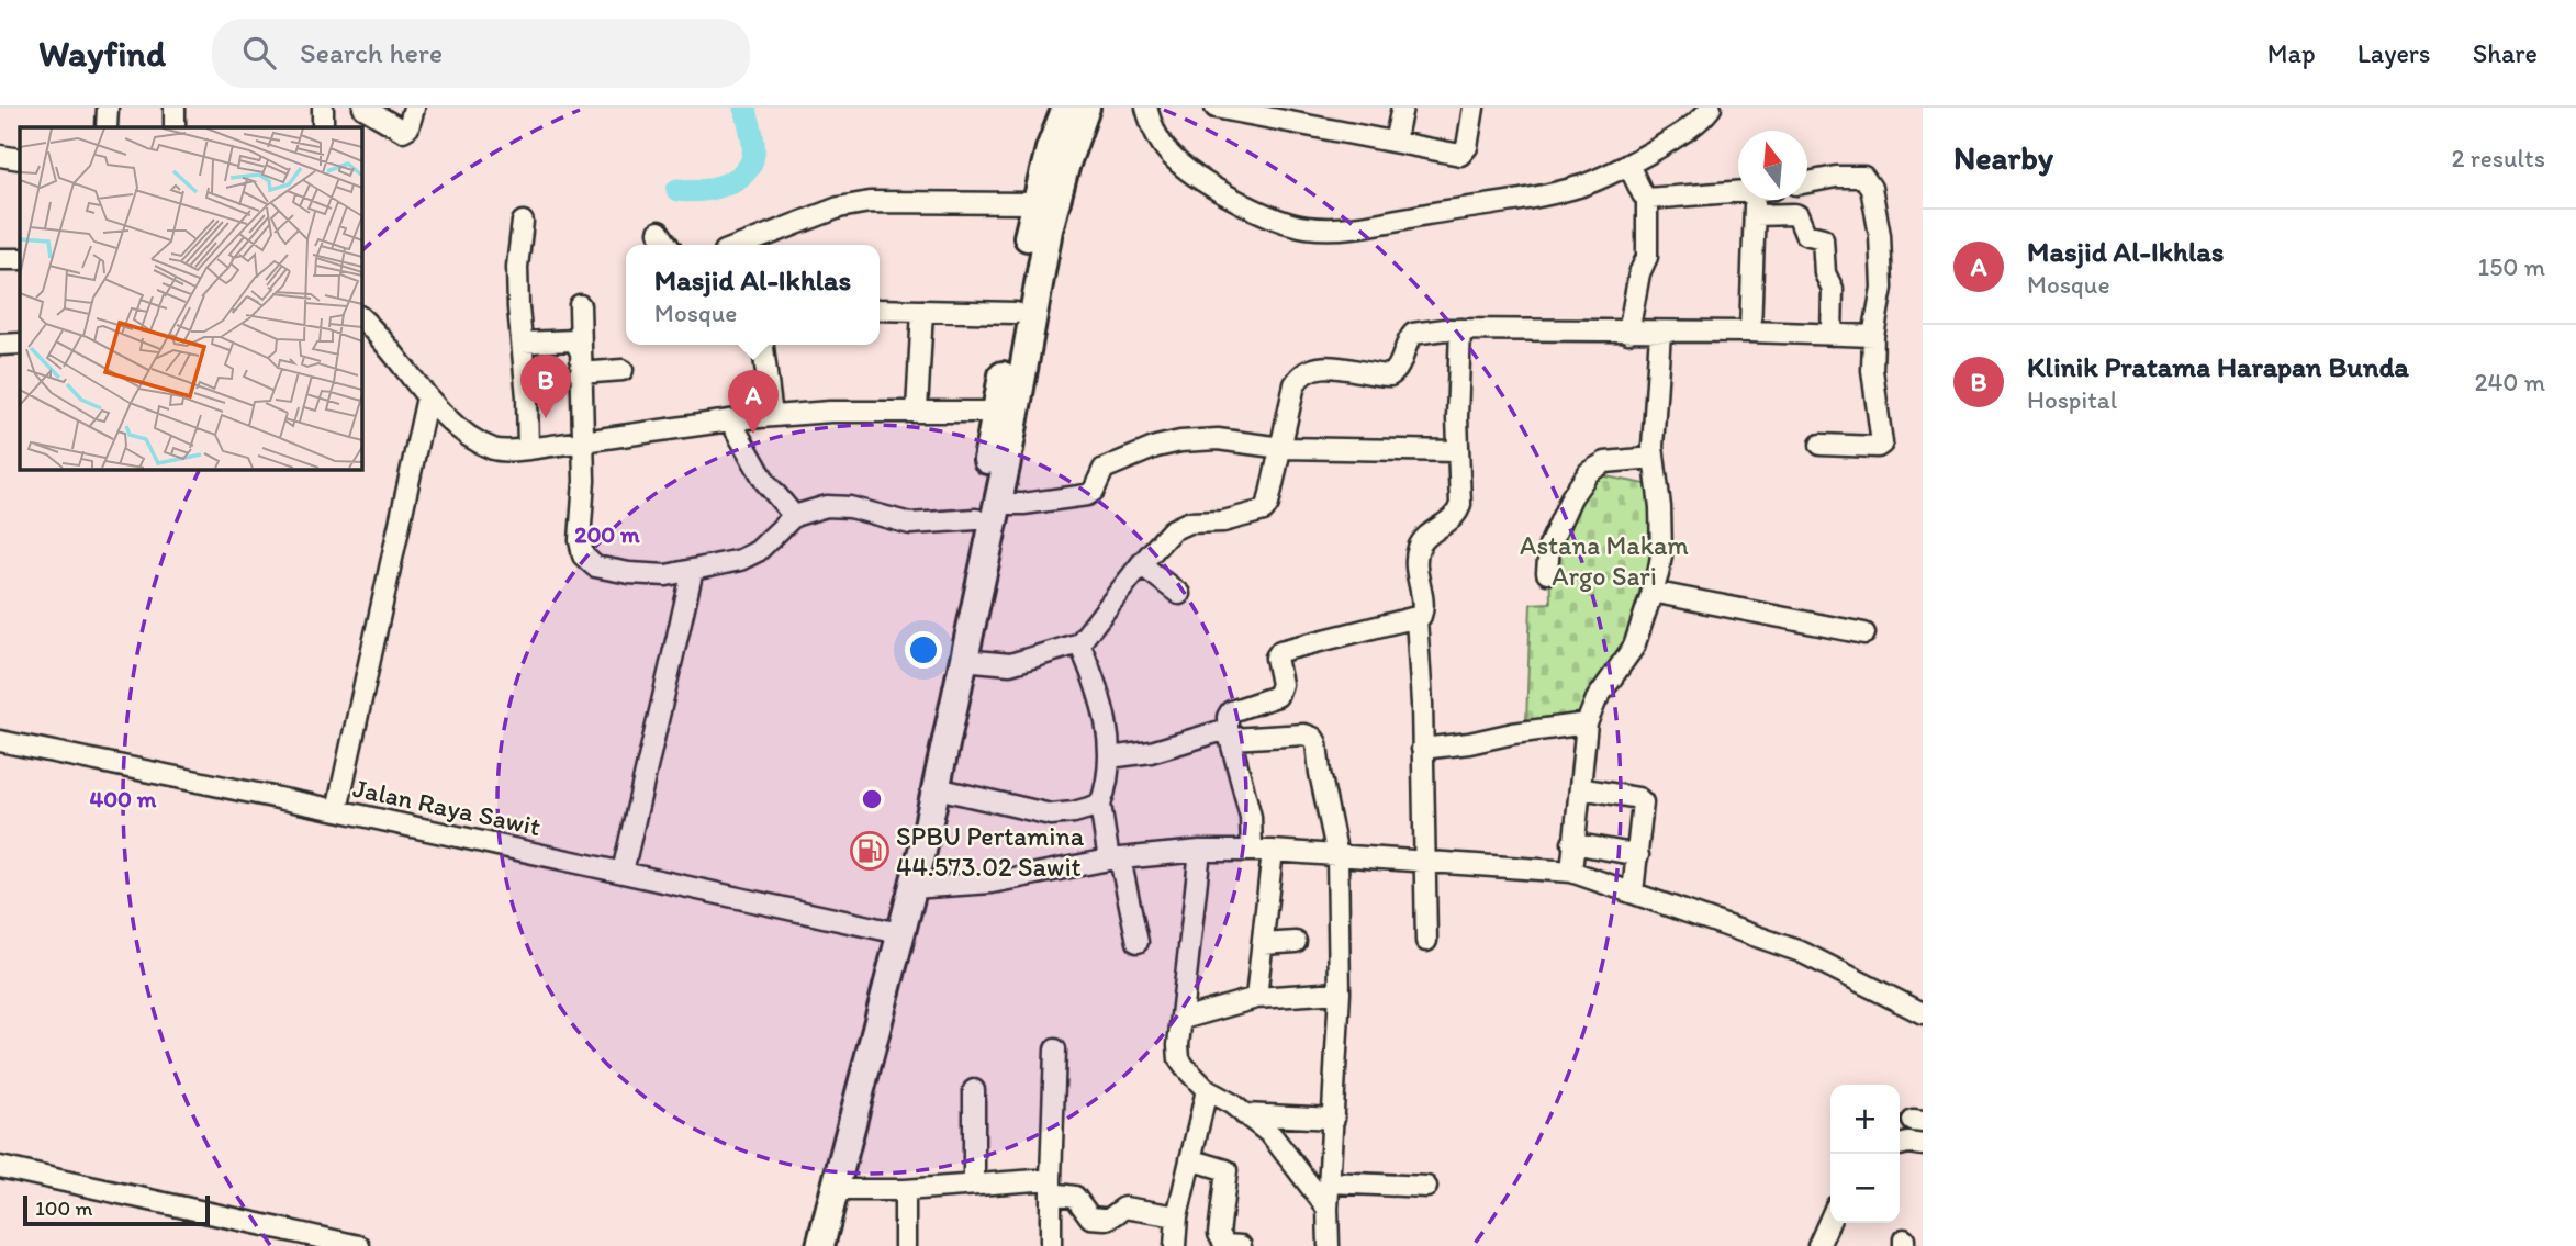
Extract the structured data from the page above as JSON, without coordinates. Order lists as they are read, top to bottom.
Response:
{
  "streets": {
    "street": ["Jalan Raya Sawit"]
  },
  "parks": ["Astana Makam Argo Sari"],
  "places": {
    "fuel station": ["SPBU Pertamina 44.573.02 Sawit"]
  },
  "scale_bar": "100 m",
  "north": "top",
  "page": {
    "header": "Wayfind",
    "search": "Search here",
    "nav": ["Map", "Layers", "Share"],
    "heading": ["Nearby", "2 results"],
    "list": [
      {
        "mark": "A",
        "name": "Masjid Al-Ikhlas",
        "note": "Mosque",
        "value": "150 m"
      },
      {
        "mark": "B",
        "name": "Klinik Pratama Harapan Bunda",
        "note": "Hospital",
        "value": "240 m"
      }
    ],
    "popup": ["Masjid Al-Ikhlas", "Mosque"],
    "pins": ["B", "A"],
    "map_buttons": ["+", "−"],
    "scale": "100 m"
  },
  "rings": ["200 m", "400 m"]
}
